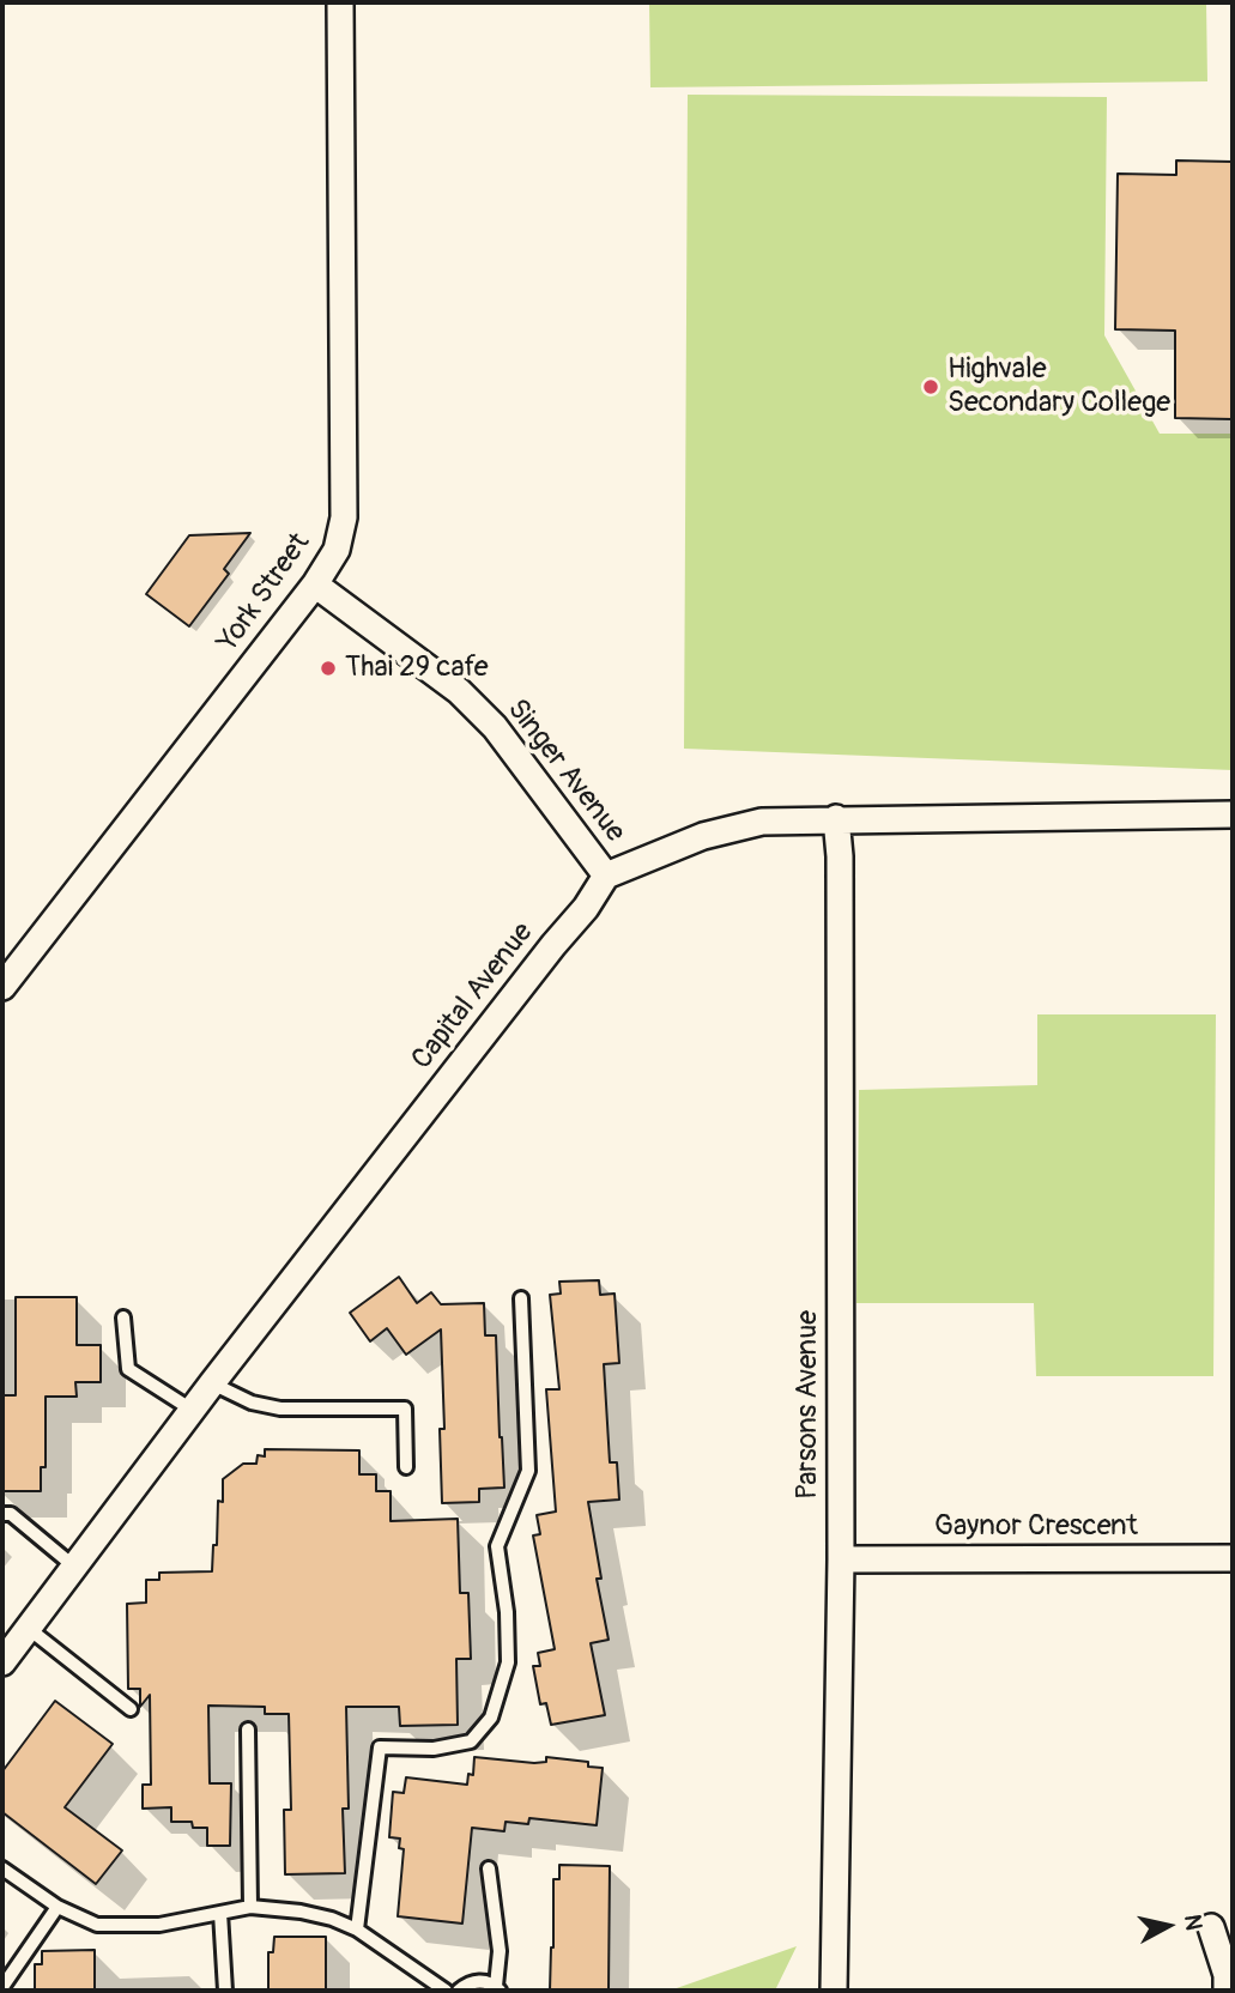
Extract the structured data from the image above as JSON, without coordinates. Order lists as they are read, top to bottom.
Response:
{
  "streets": {
    "street": [
      "York Street",
      "Singer Avenue",
      "Capital Avenue",
      "Parsons Avenue",
      "Gaynor Crescent"
    ]
  },
  "crossings": [
    ["York Street", "Singer Avenue"],
    ["Singer Avenue", "Capital Avenue"],
    ["Parsons Avenue", "Gaynor Crescent"]
  ],
  "places": ["Highvale Secondary College", "Thai 29 cafe"],
  "north": "right"
}
